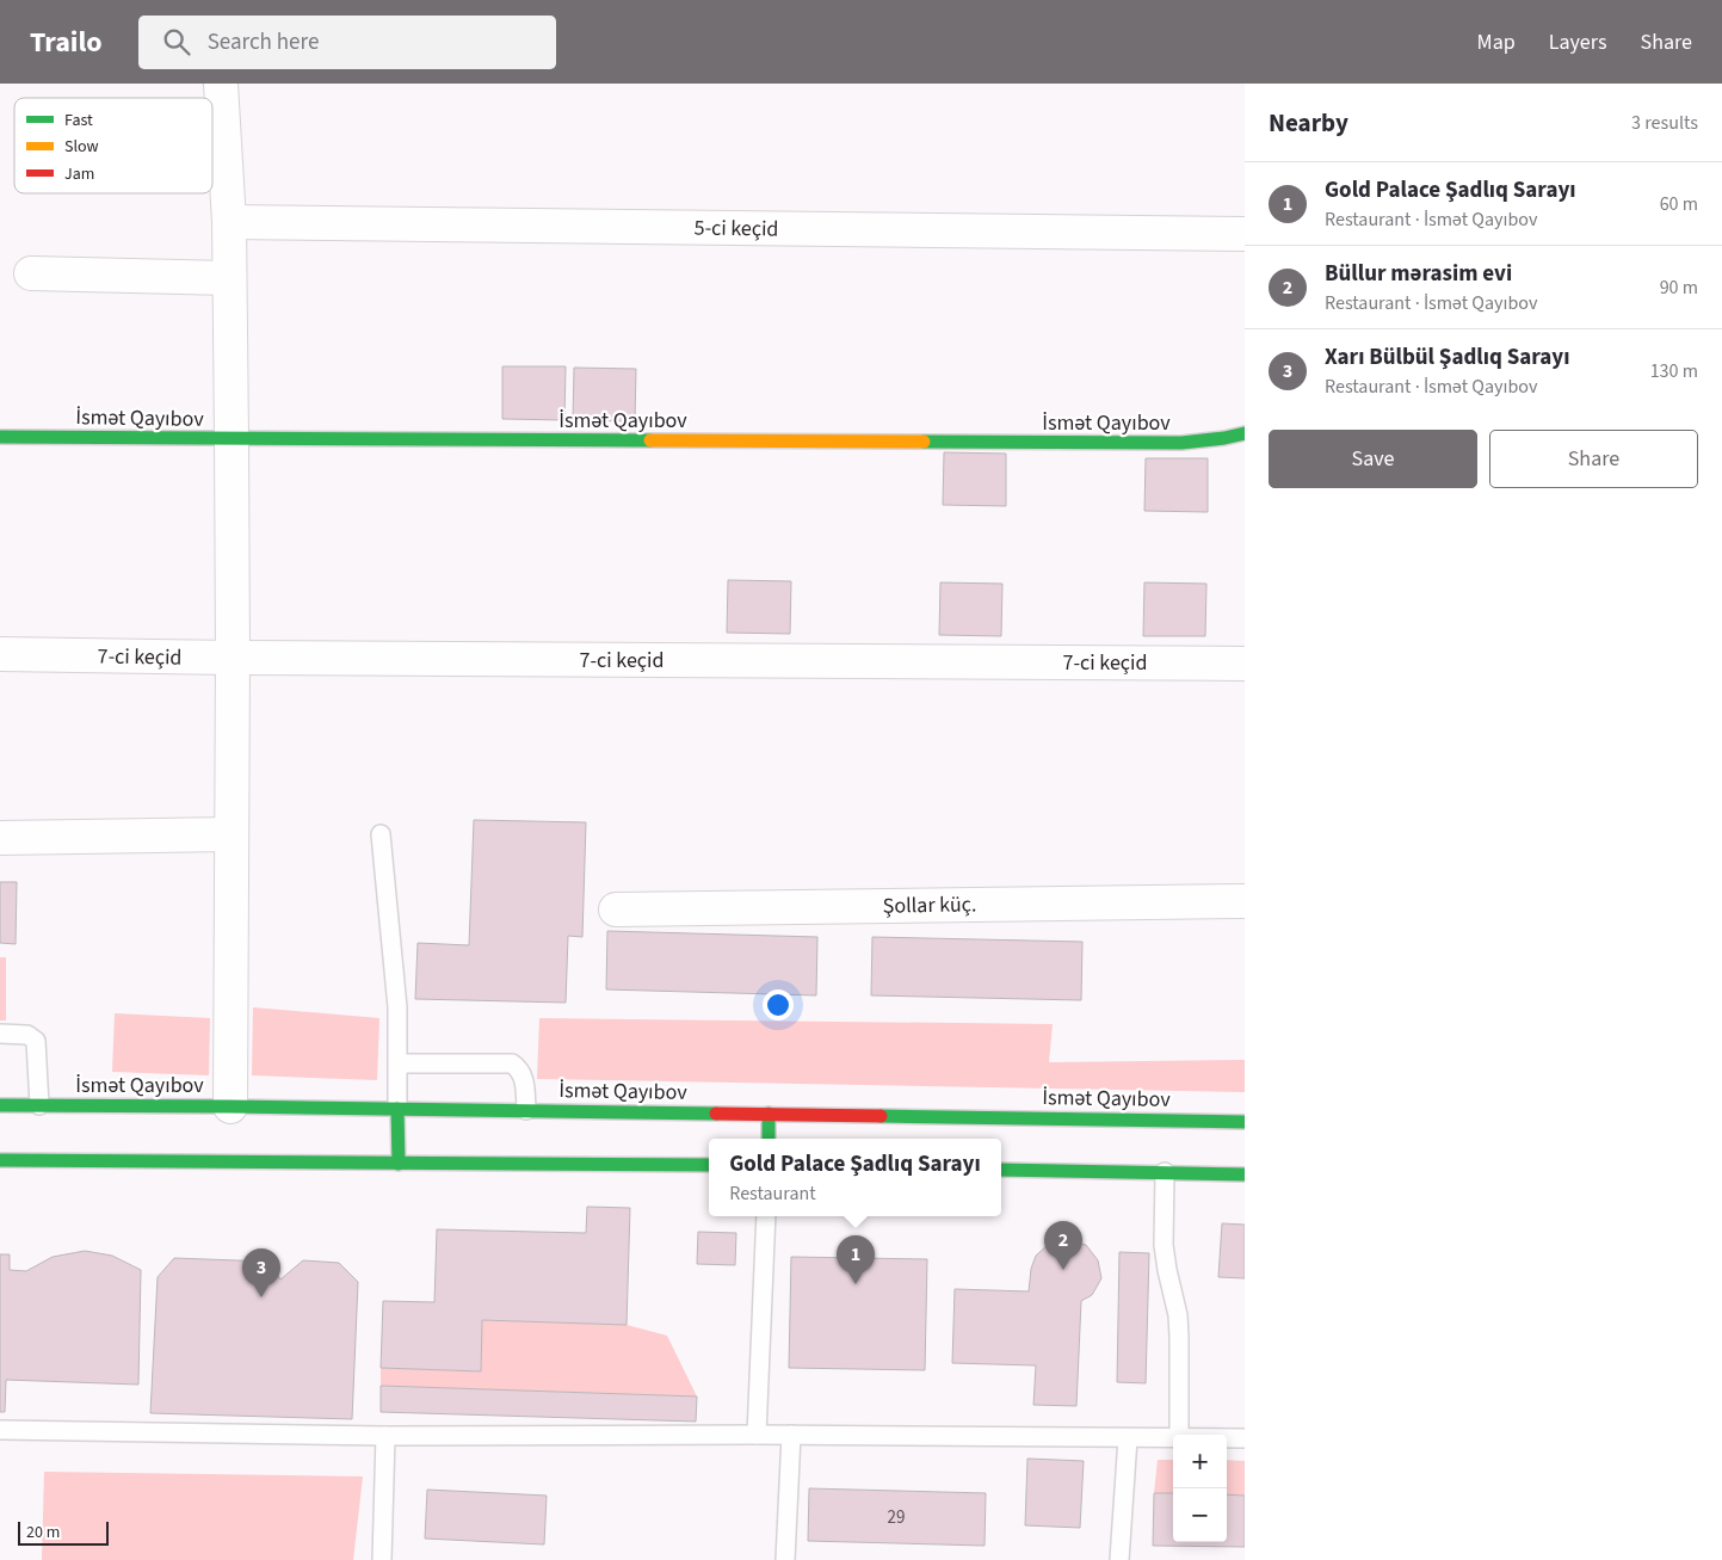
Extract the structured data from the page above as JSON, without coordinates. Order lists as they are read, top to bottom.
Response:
{
  "streets": {
    "street": [
      "5-ci keçid",
      "İsmət Qayıbov",
      "7-ci keçid",
      "Şollar küç."
    ]
  },
  "house_numbers": ["29"],
  "legend": ["Fast", "Slow", "Jam"],
  "scale_bar": "20 m",
  "page": {
    "header": "Trailo",
    "search": "Search here",
    "nav": ["Map", "Layers", "Share"],
    "heading": ["Nearby", "3 results"],
    "list": [
      {
        "mark": "1",
        "name": "Gold Palace Şadlıq Sarayı",
        "note": "Restaurant · İsmət Qayıbov",
        "value": "60 m"
      },
      {
        "mark": "2",
        "name": "Büllur mərasim evi",
        "note": "Restaurant · İsmət Qayıbov",
        "value": "90 m"
      },
      {
        "mark": "3",
        "name": "Xarı Bülbül Şadlıq Sarayı",
        "note": "Restaurant · İsmət Qayıbov",
        "value": "130 m"
      }
    ],
    "buttons": ["Save", "Share"],
    "popup": ["Gold Palace Şadlıq Sarayı", "Restaurant"],
    "pins": ["2", "1", "3"],
    "map_buttons": ["+", "−"],
    "scale": "20 m"
  }
}
